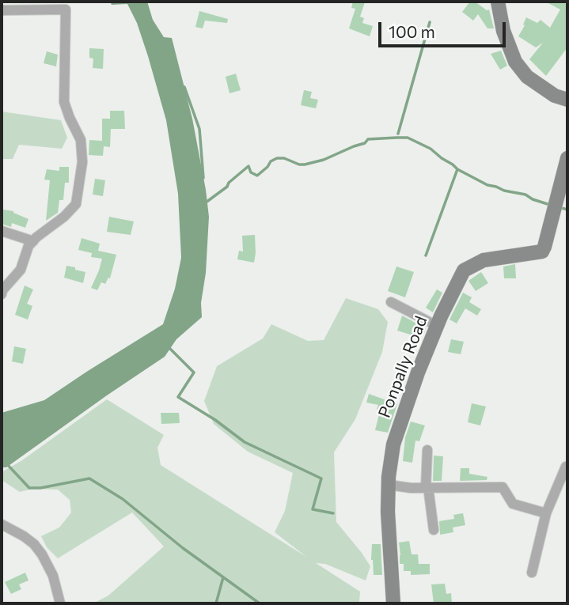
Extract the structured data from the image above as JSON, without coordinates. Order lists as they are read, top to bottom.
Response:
{
  "streets": {
    "main road": ["Ponpally Road"]
  },
  "scale_bar": "100 m"
}
